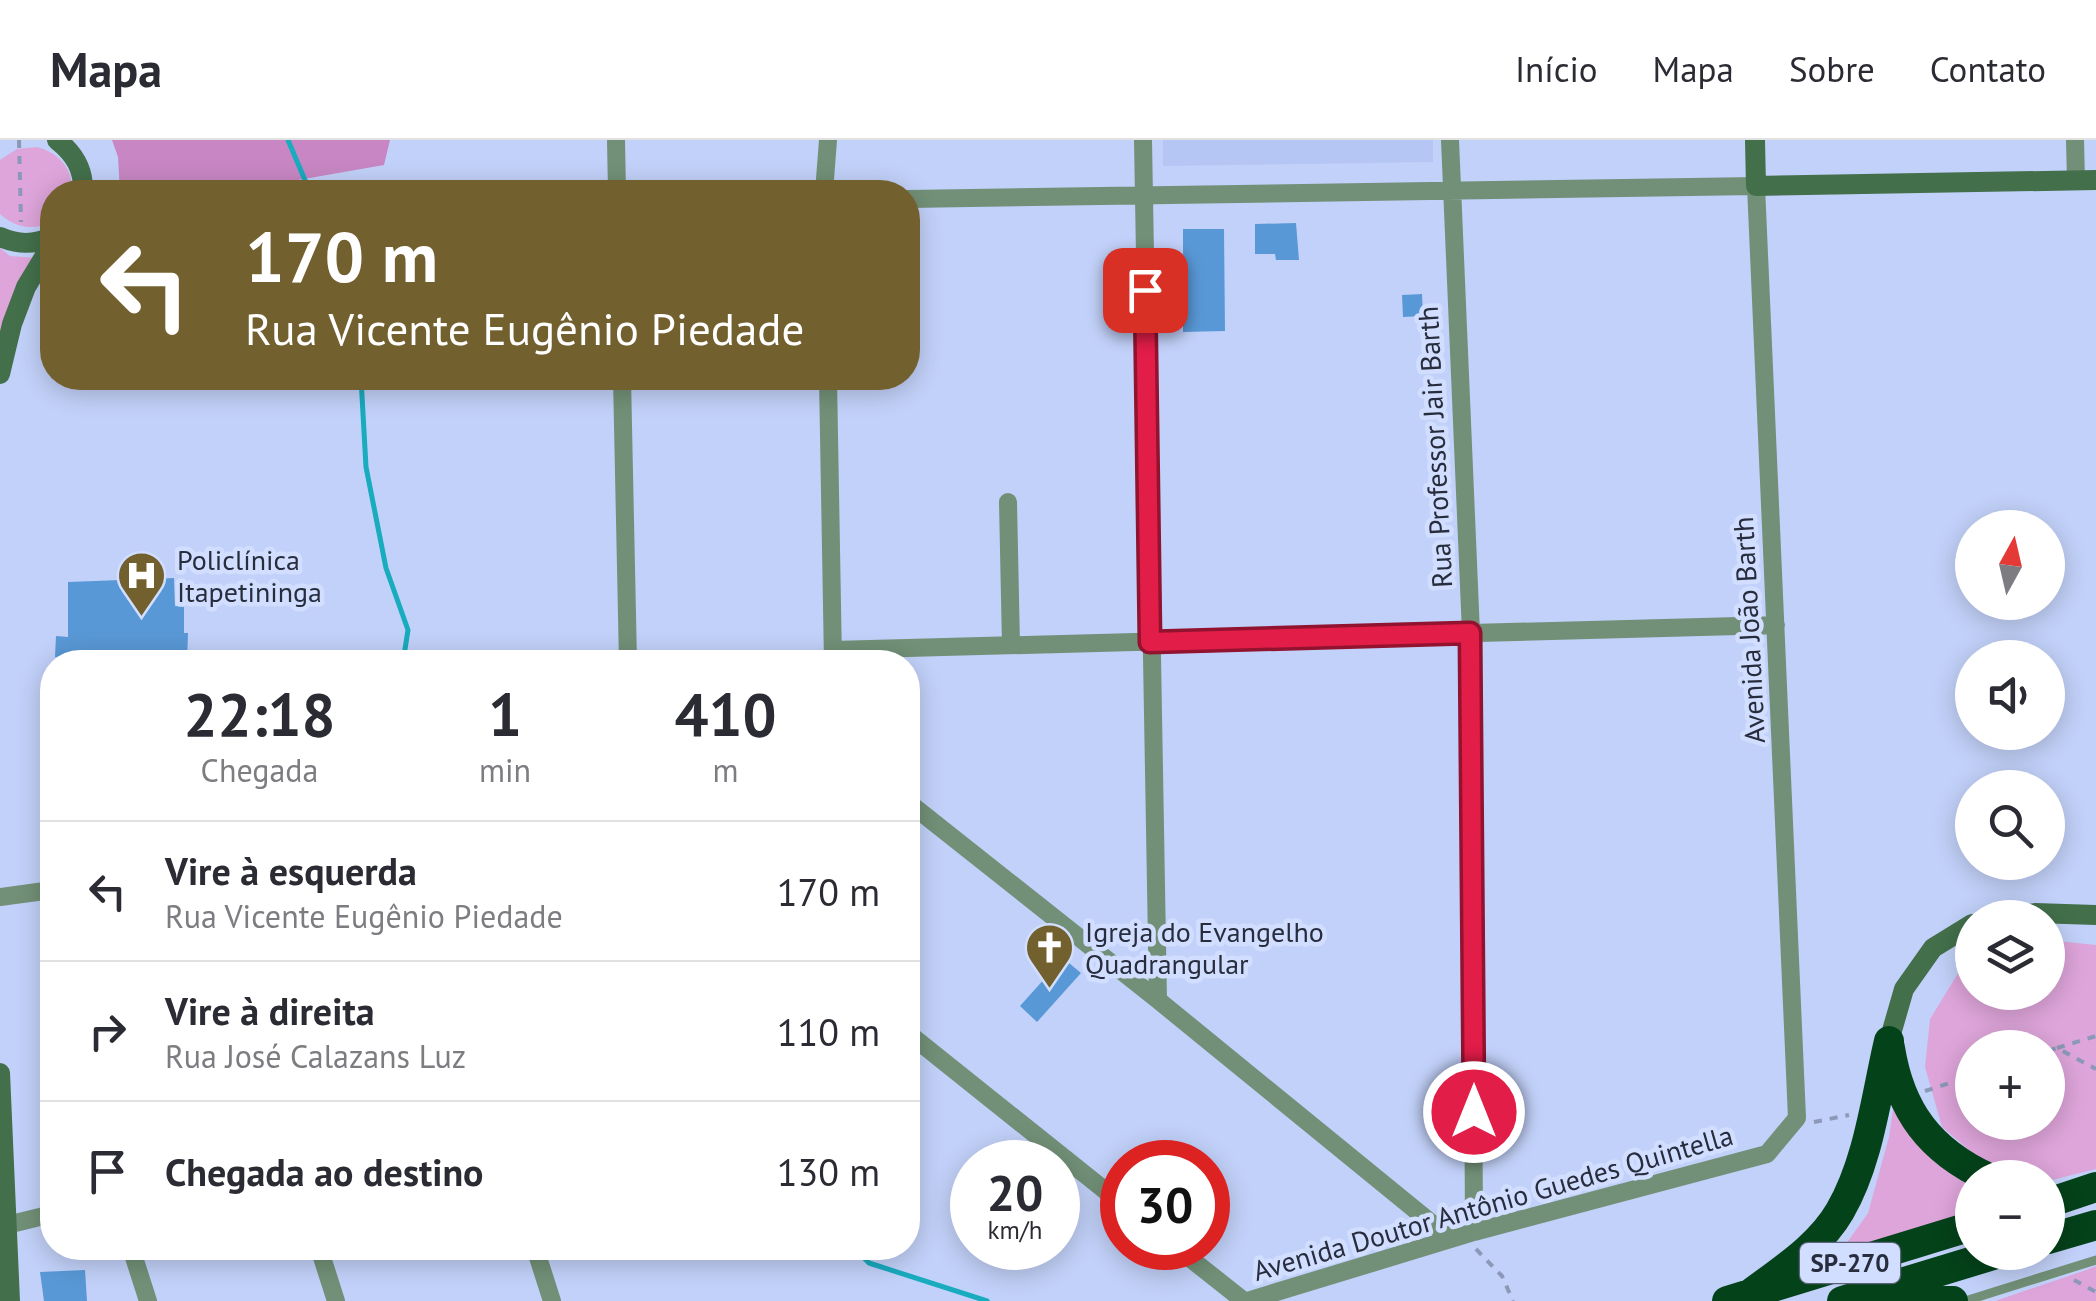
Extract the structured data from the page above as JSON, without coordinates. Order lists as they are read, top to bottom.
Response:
{
  "streets": {
    "highway": ["SP-270"],
    "main road": ["Avenida João Barth"],
    "street": ["Rua Professor Jair Barth", "Avenida Doutor Antônio Guedes Quintella"]
  },
  "crossings": [
    ["Rua Professor Jair Barth", "Avenida Doutor Antônio Guedes Quintella"],
    ["Avenida João Barth", "Avenida Doutor Antônio Guedes Quintella"]
  ],
  "places": {
    "hospital": ["Policlínica Itapetininga"],
    "church": ["Igreja do Evangelho Quadrangular"]
  },
  "north": "top",
  "page": {
    "header": "Mapa",
    "nav": [
      "Início",
      "Mapa",
      "Sobre",
      "Contato"
    ],
    "turn": ["170 m", "Rua Vicente Eugênio Piedade"],
    "map_buttons": ["+", "−"],
    "eta": [
      "22:18",
      "Chegada",
      "1",
      "min",
      "410",
      "m"
    ],
    "list": [
      {
        "name": "Vire à esquerda",
        "note": "Rua Vicente Eugênio Piedade",
        "value": "170 m"
      },
      {
        "name": "Vire à direita",
        "note": "Rua José Calazans Luz",
        "value": "110 m"
      },
      {
        "name": "Chegada ao destino",
        "value": "130 m"
      }
    ],
    "speed": "20 km/h",
    "limit": "30"
  }
}
